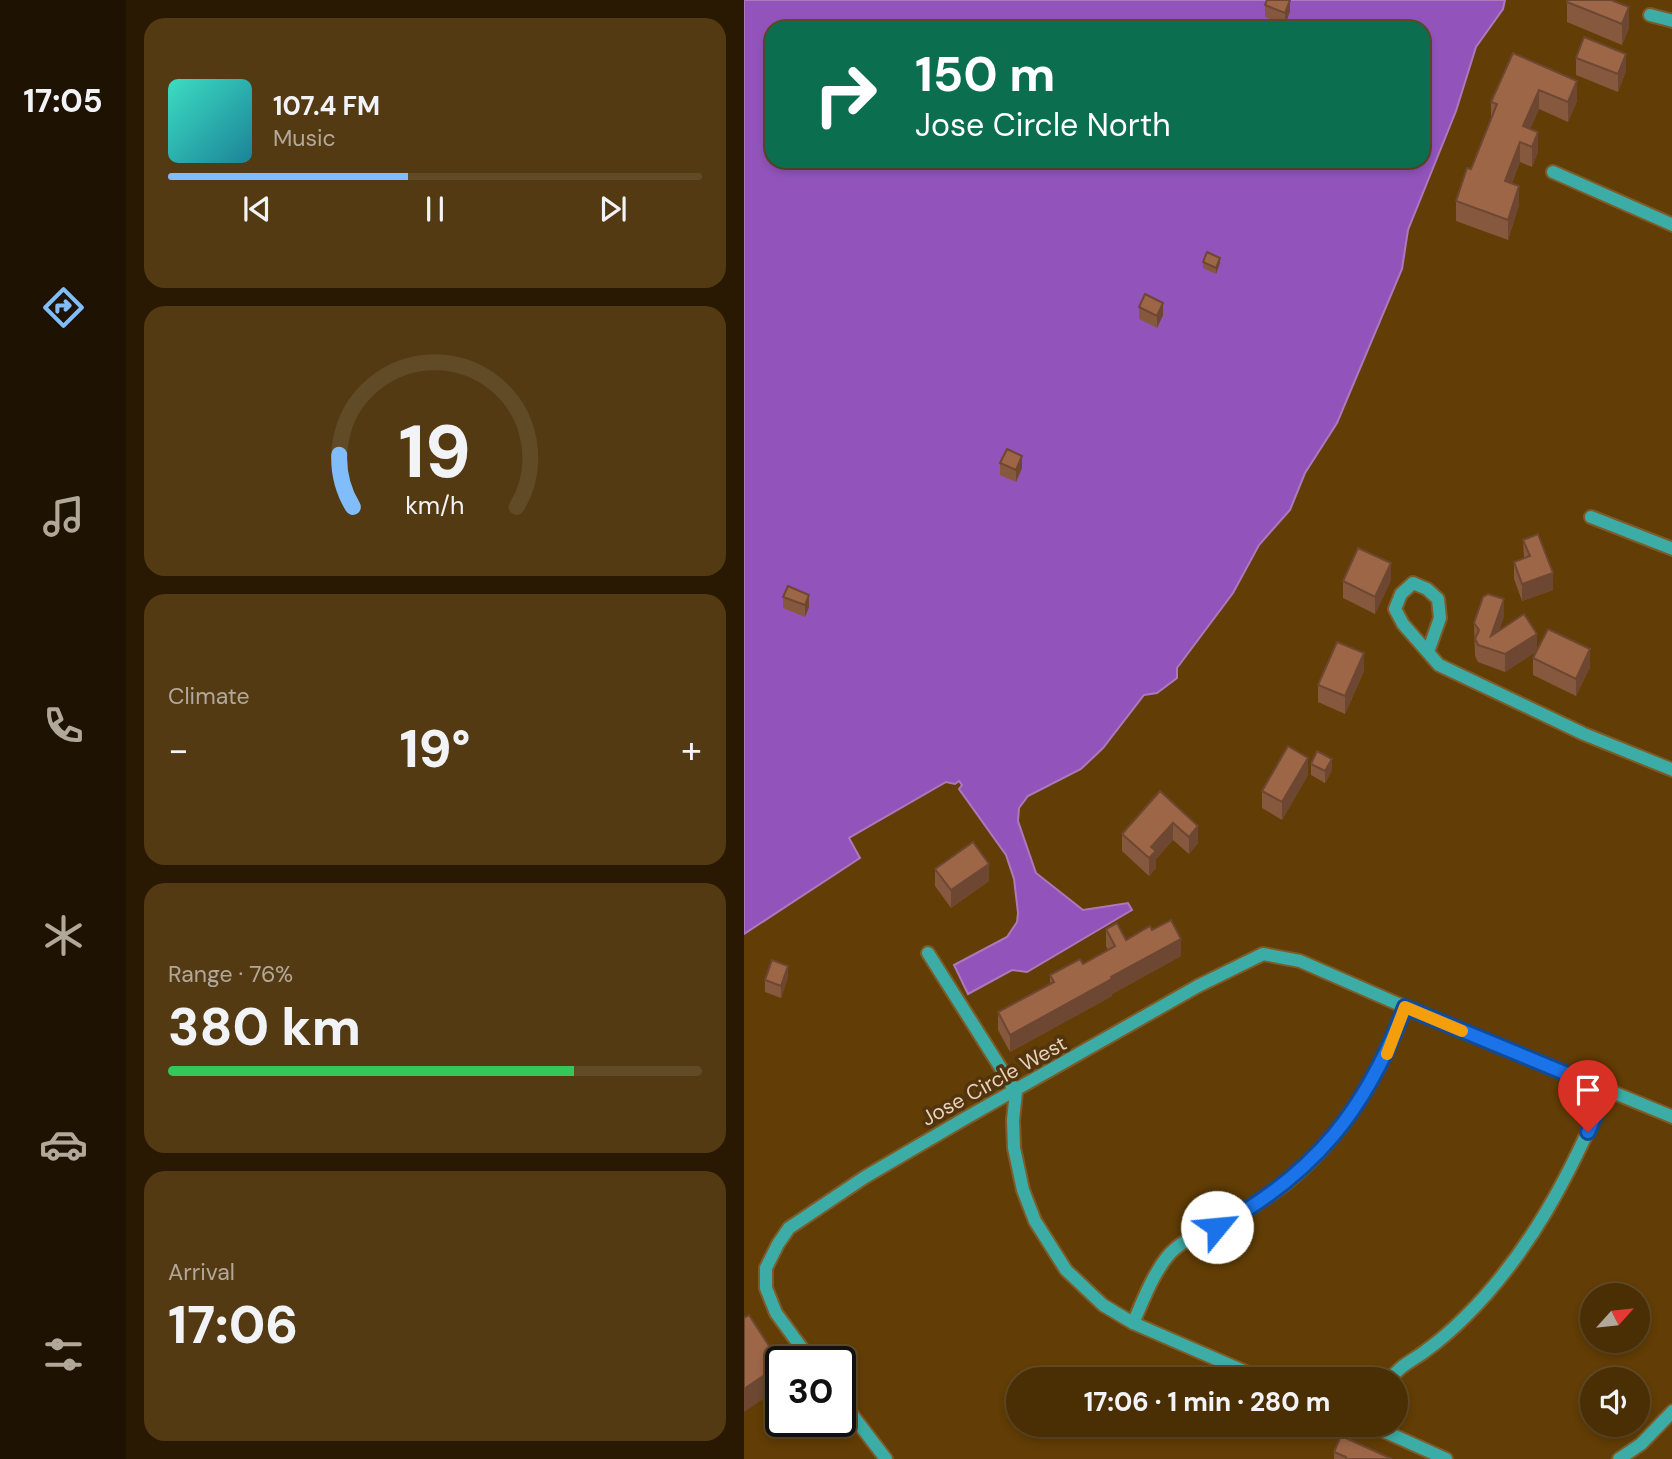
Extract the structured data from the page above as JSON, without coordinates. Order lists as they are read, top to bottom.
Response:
{
  "streets": {
    "street": ["Jose Circle West"]
  },
  "north": "top right",
  "page": {
    "tabs": "17:05",
    "turn": ["150 m", "Jose Circle North"],
    "song": ["107.4 FM", "Music"],
    "tile": [
      "Climate",
      ["Range · 76%", "380 km"],
      ["Arrival", "17:06"]
    ],
    "heat": ["−", "19°", "+"],
    "limit": "30",
    "trip": "17:06 · 1 min · 280 m",
    "gauge": ["19", "km/h"]
  }
}
